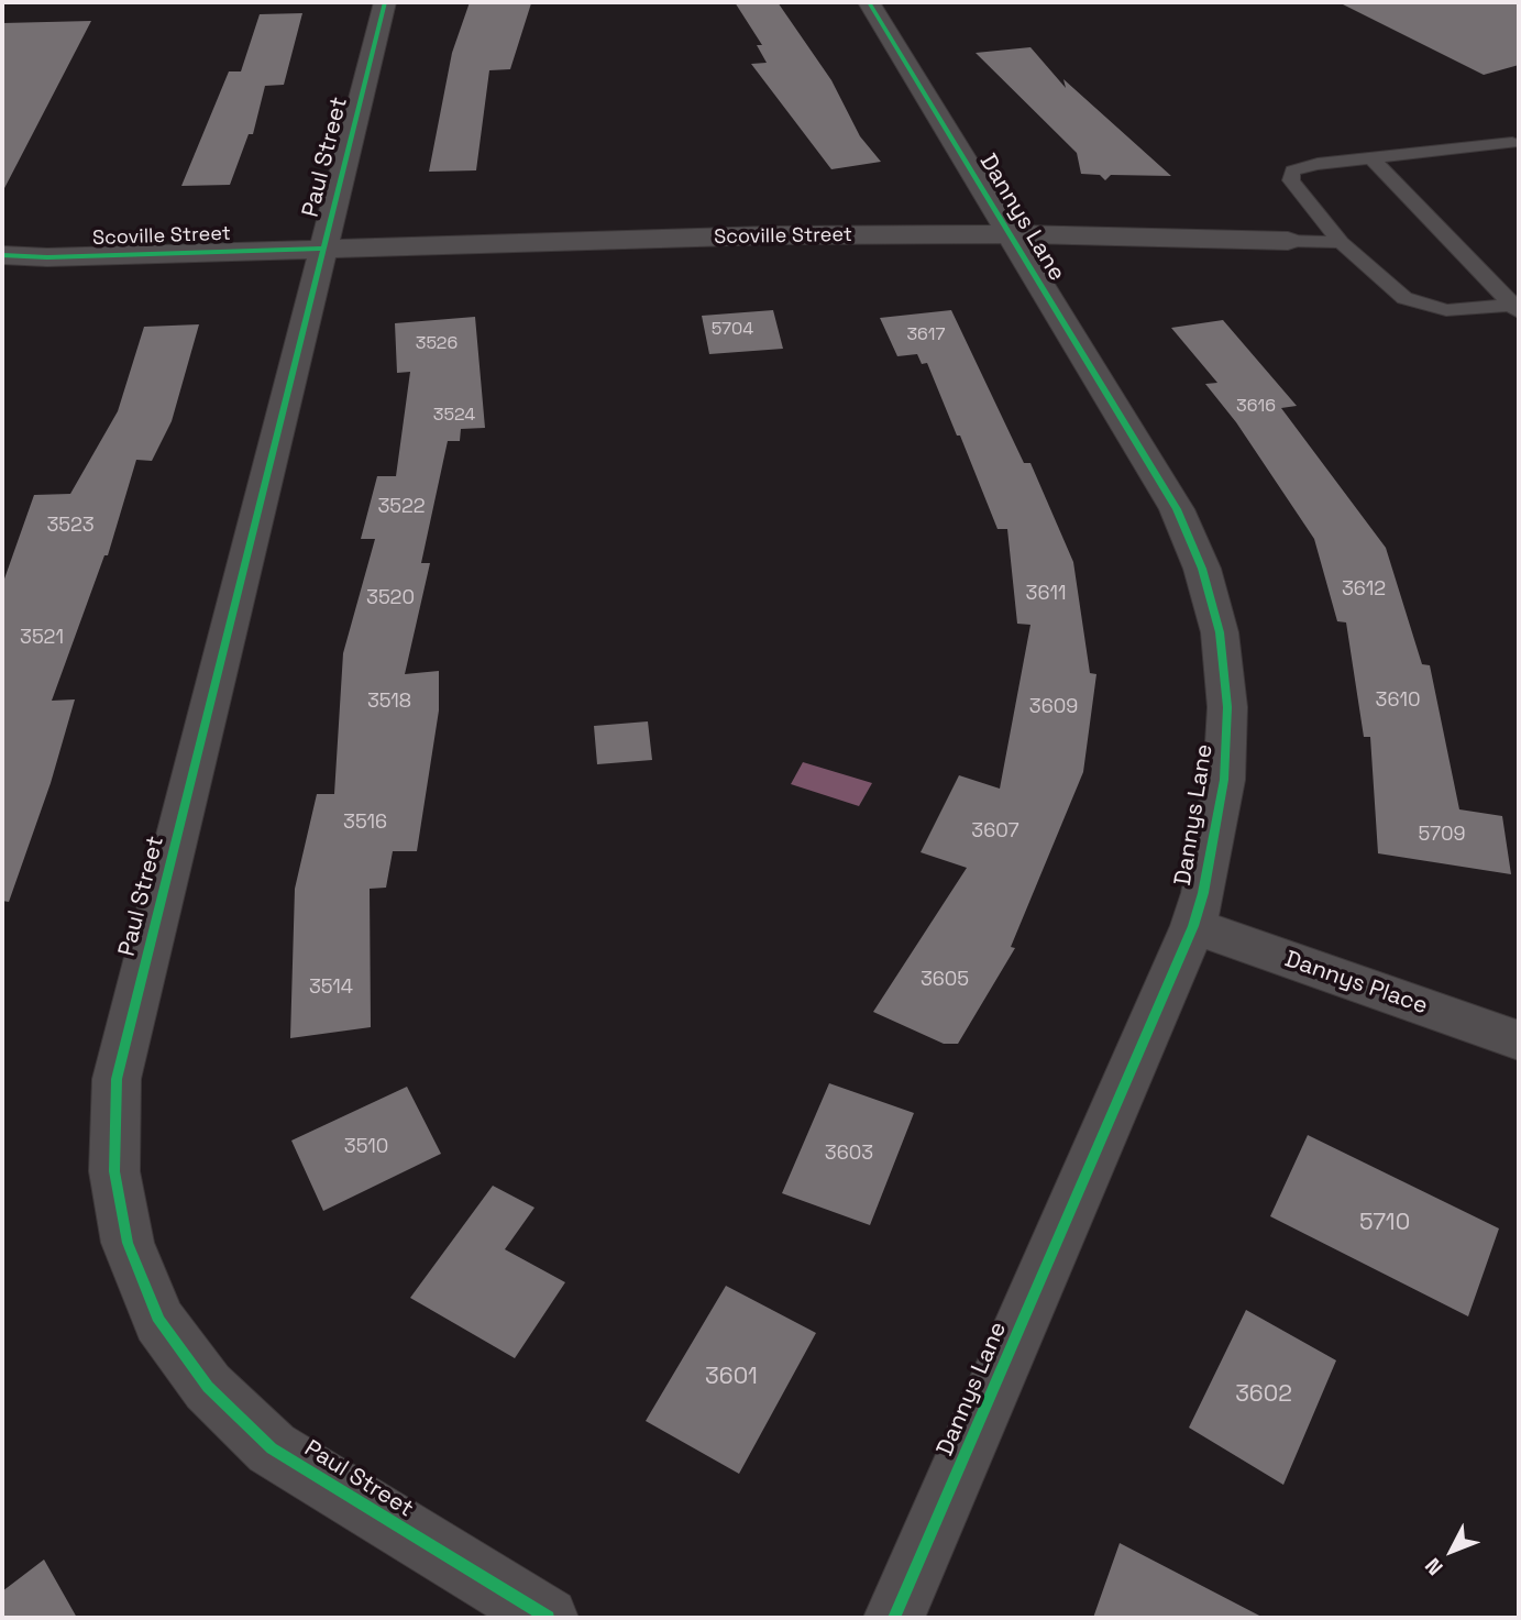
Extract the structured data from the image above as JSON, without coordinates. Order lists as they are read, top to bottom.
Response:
{
  "streets": {
    "street": [
      "Paul Street",
      "Dannys Lane",
      "Scoville Street",
      "Dannys Place"
    ]
  },
  "crossings": [
    ["Paul Street", "Scoville Street"],
    ["Dannys Lane", "Scoville Street"],
    ["Dannys Lane", "Dannys Place"]
  ],
  "house_numbers": [
    "5704",
    "3617",
    "3526",
    "3616",
    "3524",
    "3522",
    "3523",
    "3612",
    "3611",
    "3520",
    "3521",
    "3610",
    "3518",
    "3609",
    "3516",
    "3607",
    "5709",
    "3605",
    "3514",
    "3510",
    "3603",
    "5710",
    "3601",
    "3602"
  ],
  "north": "bottom left"
}
